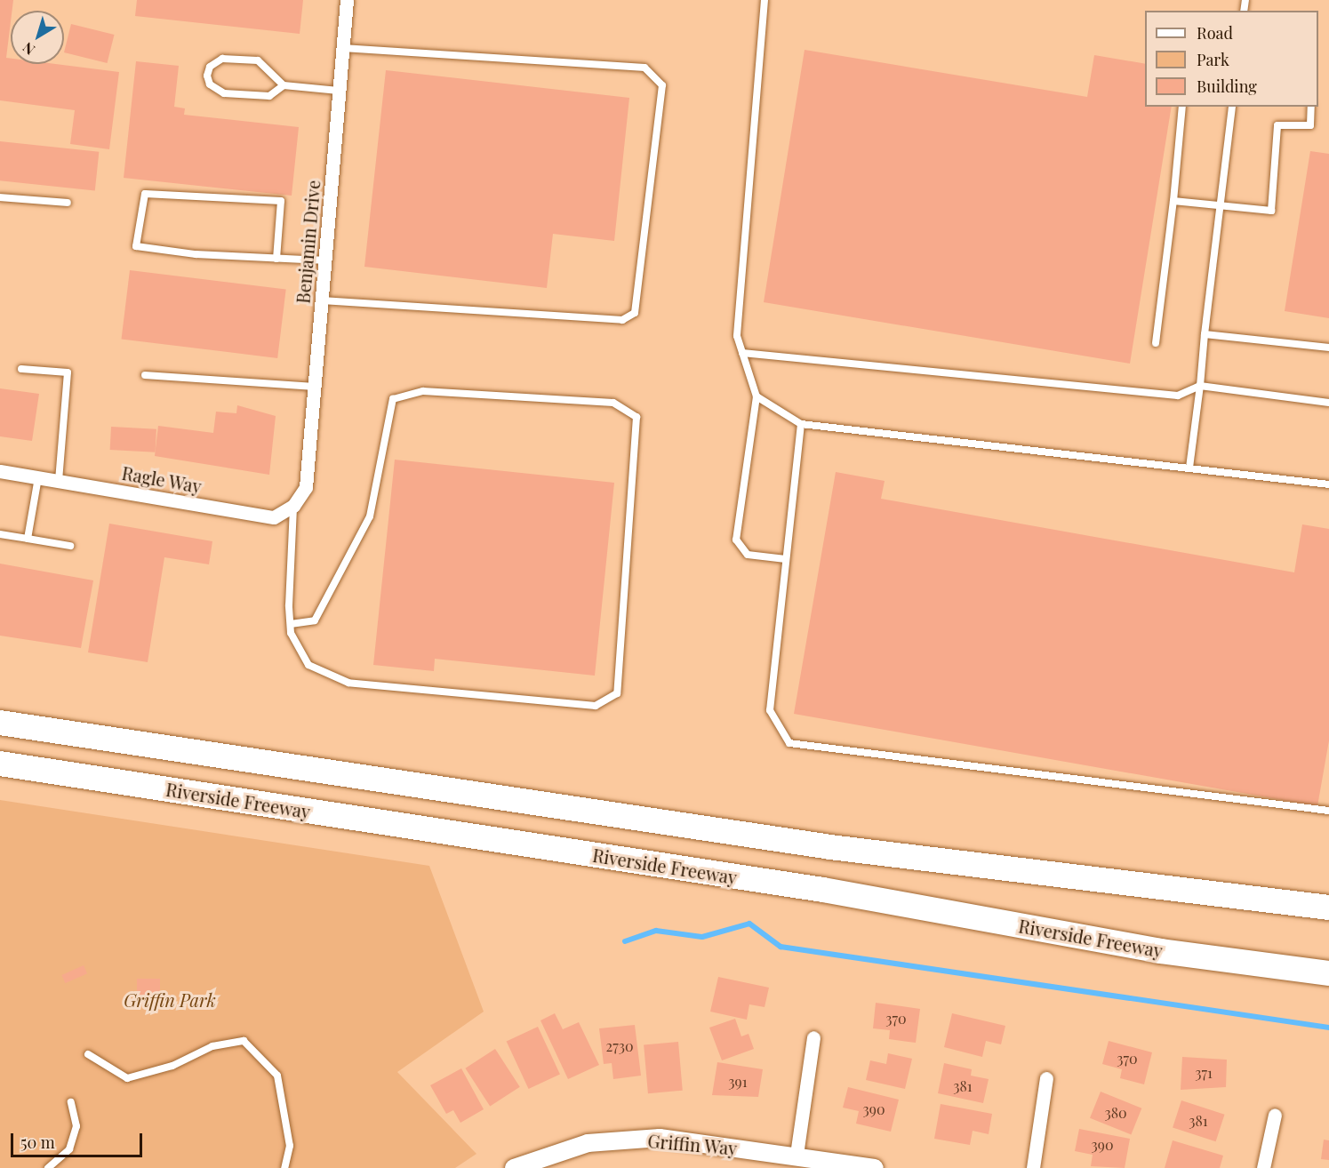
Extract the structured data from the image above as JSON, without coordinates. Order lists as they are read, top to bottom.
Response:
{
  "streets": {
    "highway": ["Riverside Freeway"],
    "street": ["Benjamin Drive", "Ragle Way", "Griffin Way"]
  },
  "crossings": [
    ["Benjamin Drive", "Ragle Way"]
  ],
  "parks": ["Griffin Park"],
  "house_numbers": [
    "370",
    "2730",
    "370",
    "371",
    "391",
    "381",
    "390",
    "380",
    "381",
    "390"
  ],
  "legend": ["Road", "Park", "Building"],
  "scale_bar": "50 m",
  "north": "bottom left"
}
